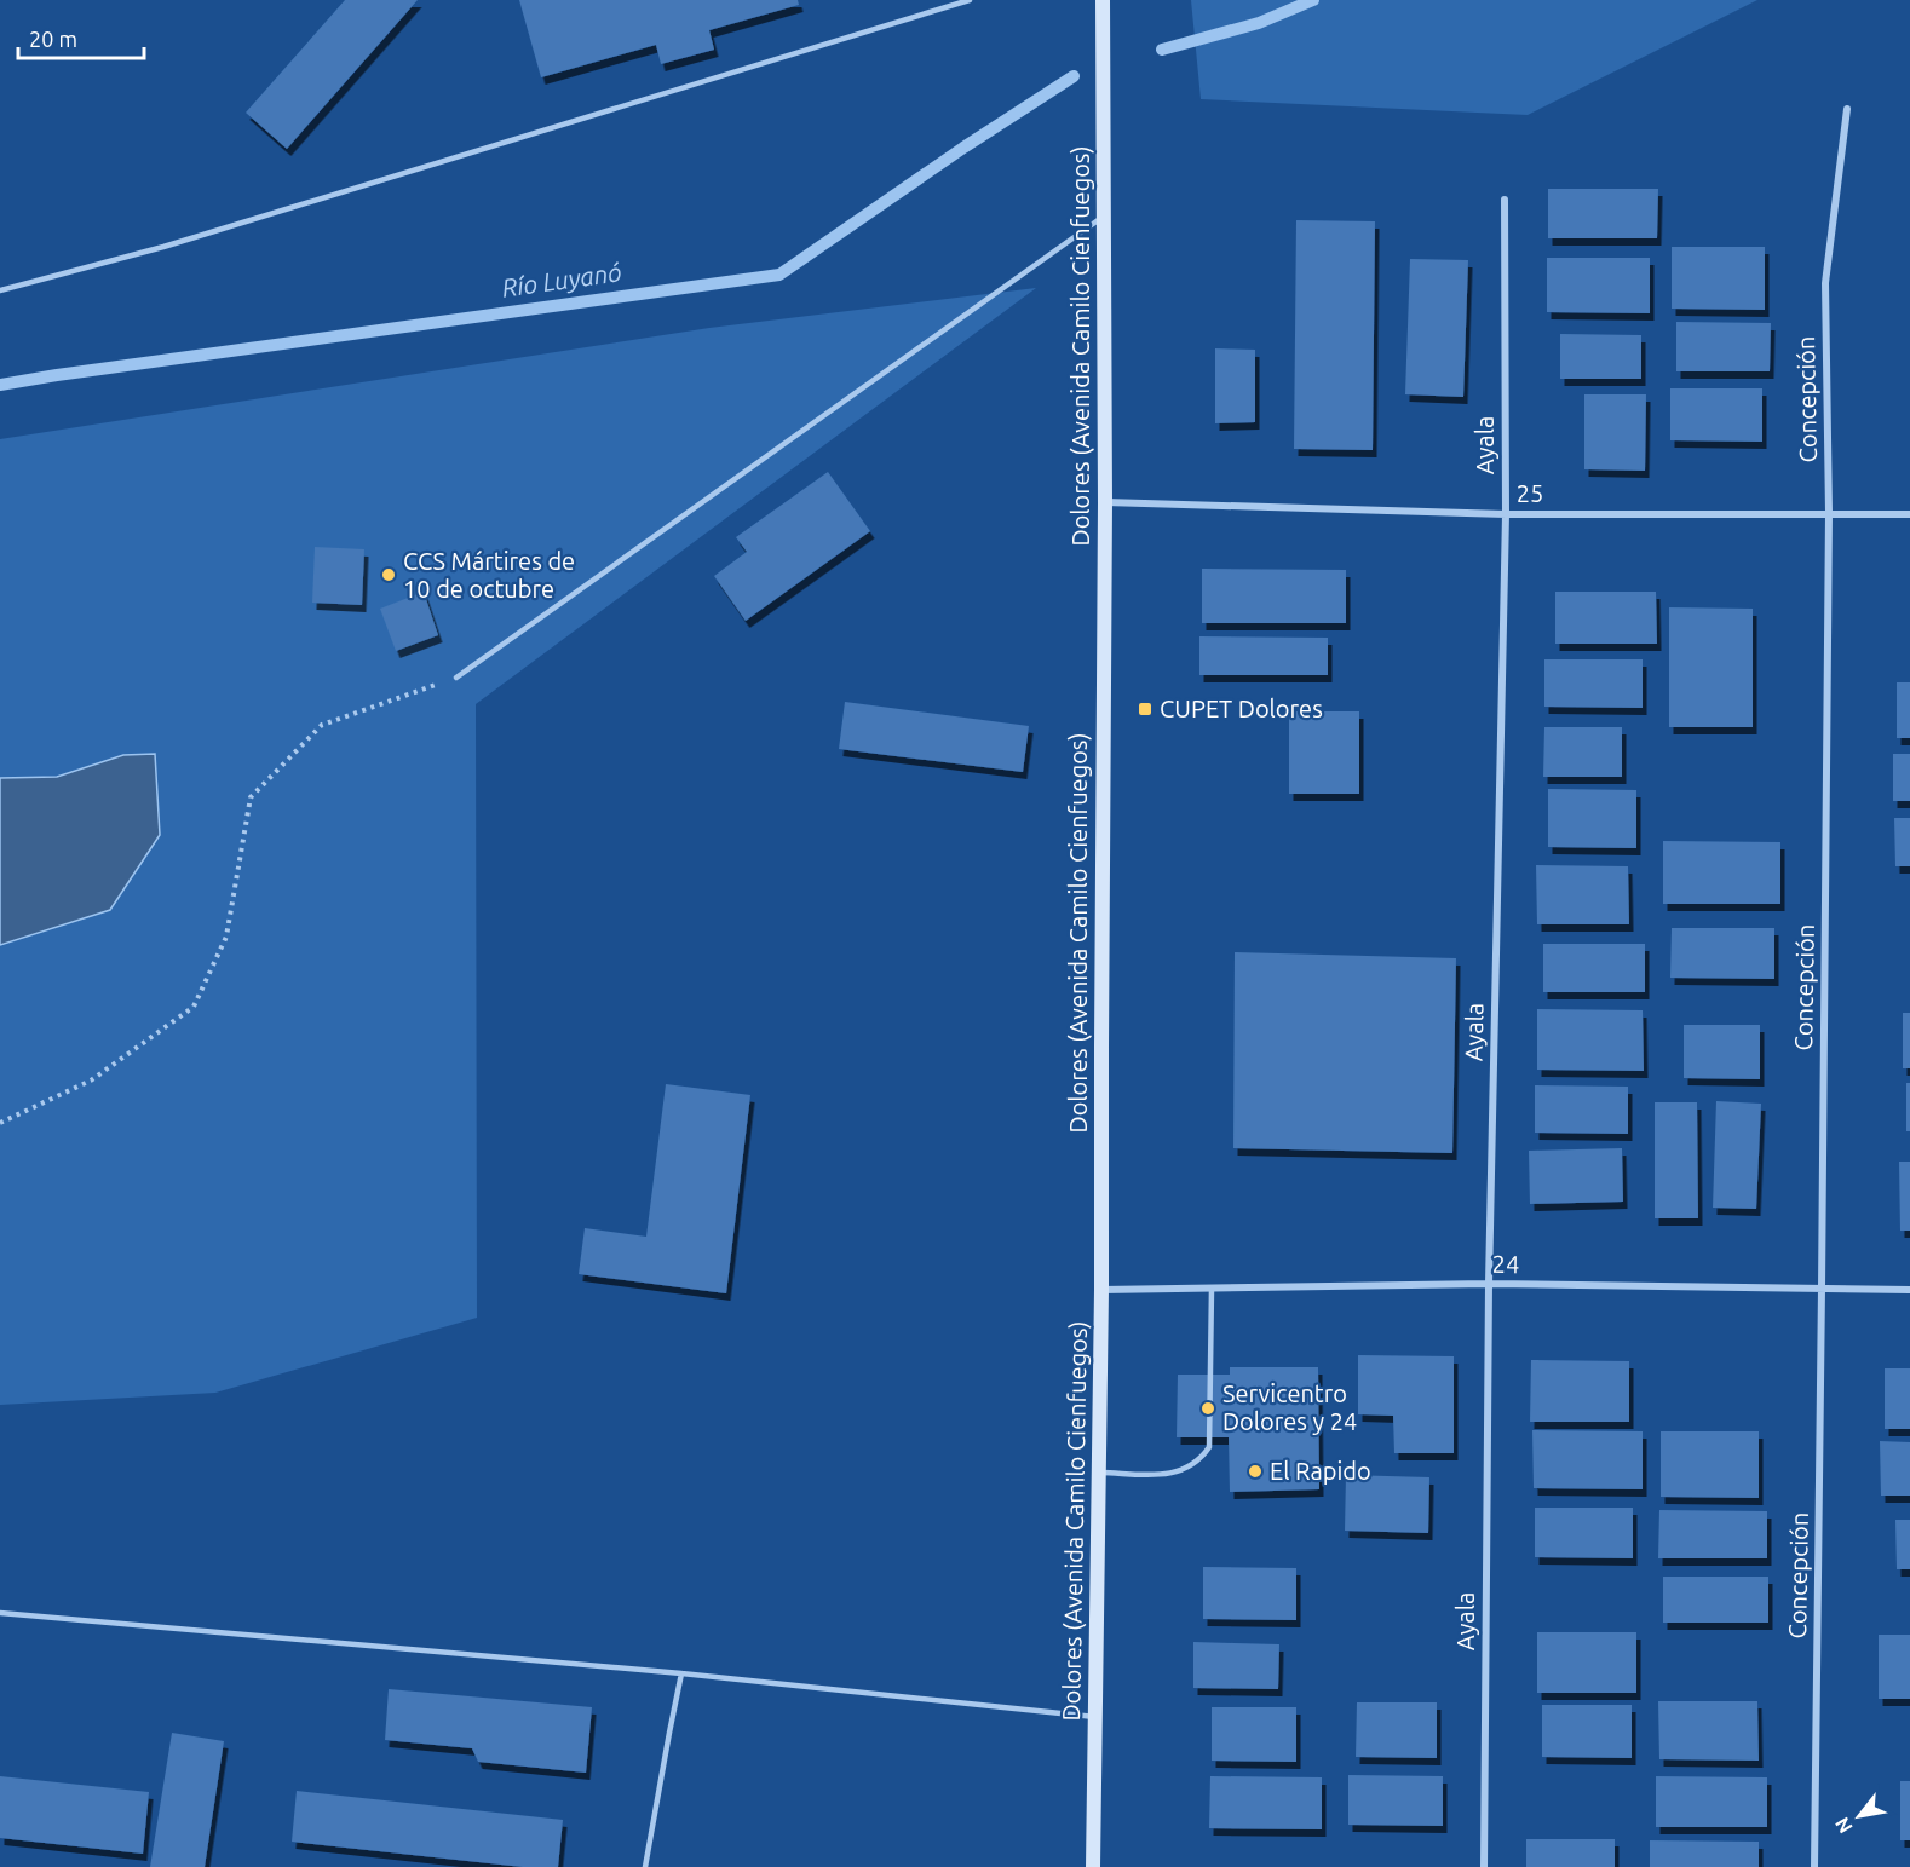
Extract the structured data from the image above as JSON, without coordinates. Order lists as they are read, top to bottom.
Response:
{
  "streets": {
    "main road": ["Dolores (Avenida Camilo Cienfuegos)"],
    "street": [
      "Concepción",
      "Ayala",
      "25",
      "24"
    ]
  },
  "crossings": [
    ["Dolores (Avenida Camilo Cienfuegos)", "25"],
    ["Dolores (Avenida Camilo Cienfuegos)", "24"],
    ["Concepción", "25"],
    ["Concepción", "24"],
    ["Ayala", "25"],
    ["Ayala", "24"]
  ],
  "water": ["Río Luyanó"],
  "places": {
    "other": ["CCS Mártires de 10 de octubre", "Servicentro Dolores y 24", "El Rapido"],
    "transit": ["CUPET Dolores"]
  },
  "scale_bar": "20 m",
  "north": "bottom left"
}
